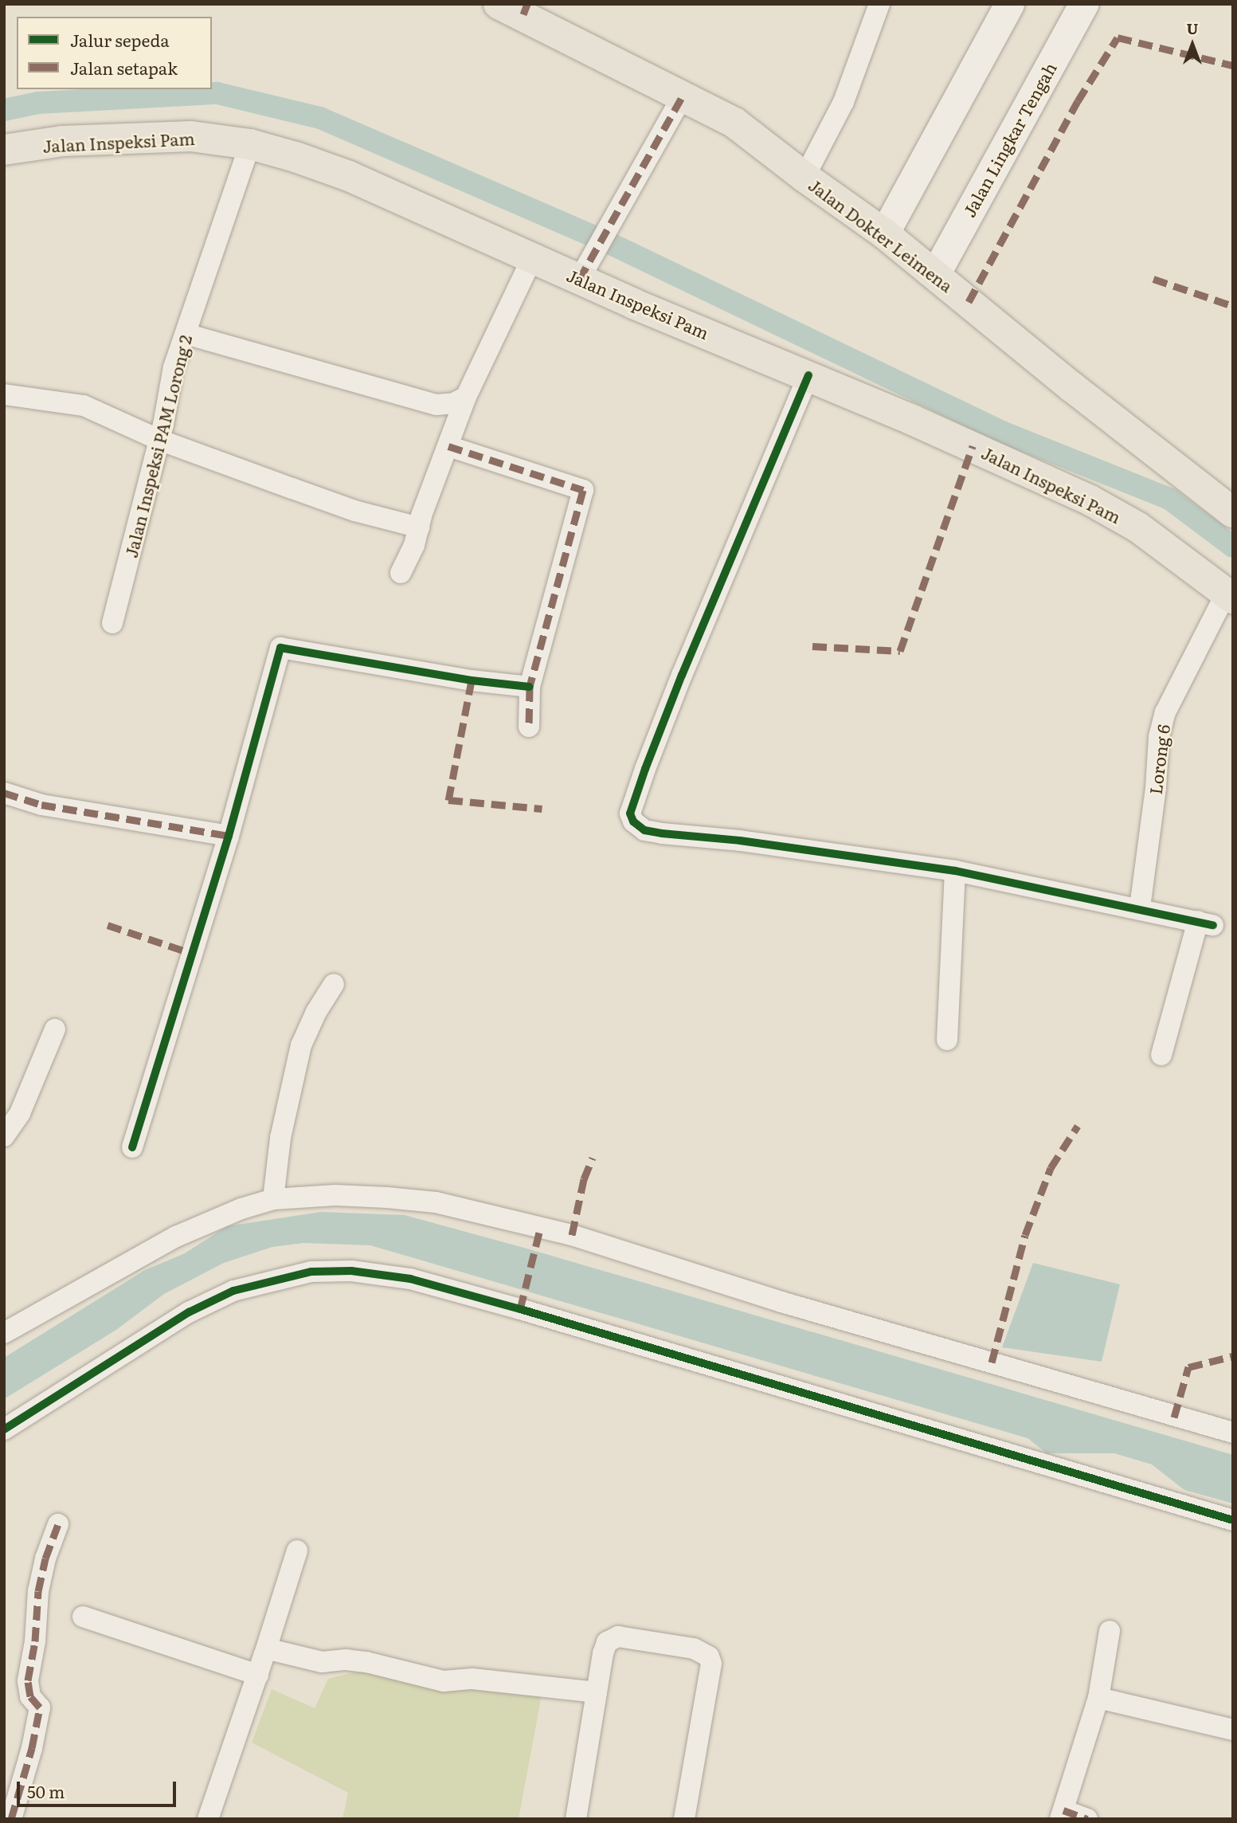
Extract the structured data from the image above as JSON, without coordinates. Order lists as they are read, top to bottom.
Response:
{
  "streets": {
    "main road": ["Jalan Lingkar Tengah", "Jalan Inspeksi Pam", "Jalan Dokter Leimena"],
    "street": ["Jalan Inspeksi PAM Lorong 2", "Lorong 6"]
  },
  "crossings": [
    ["Jalan Lingkar Tengah", "Jalan Dokter Leimena"],
    ["Jalan Inspeksi Pam", "Jalan Inspeksi PAM Lorong 2"],
    ["Jalan Inspeksi Pam", "Lorong 6"]
  ],
  "legend": ["Jalur sepeda", "Jalan setapak"],
  "scale_bar": "50 m",
  "north": "top"
}
